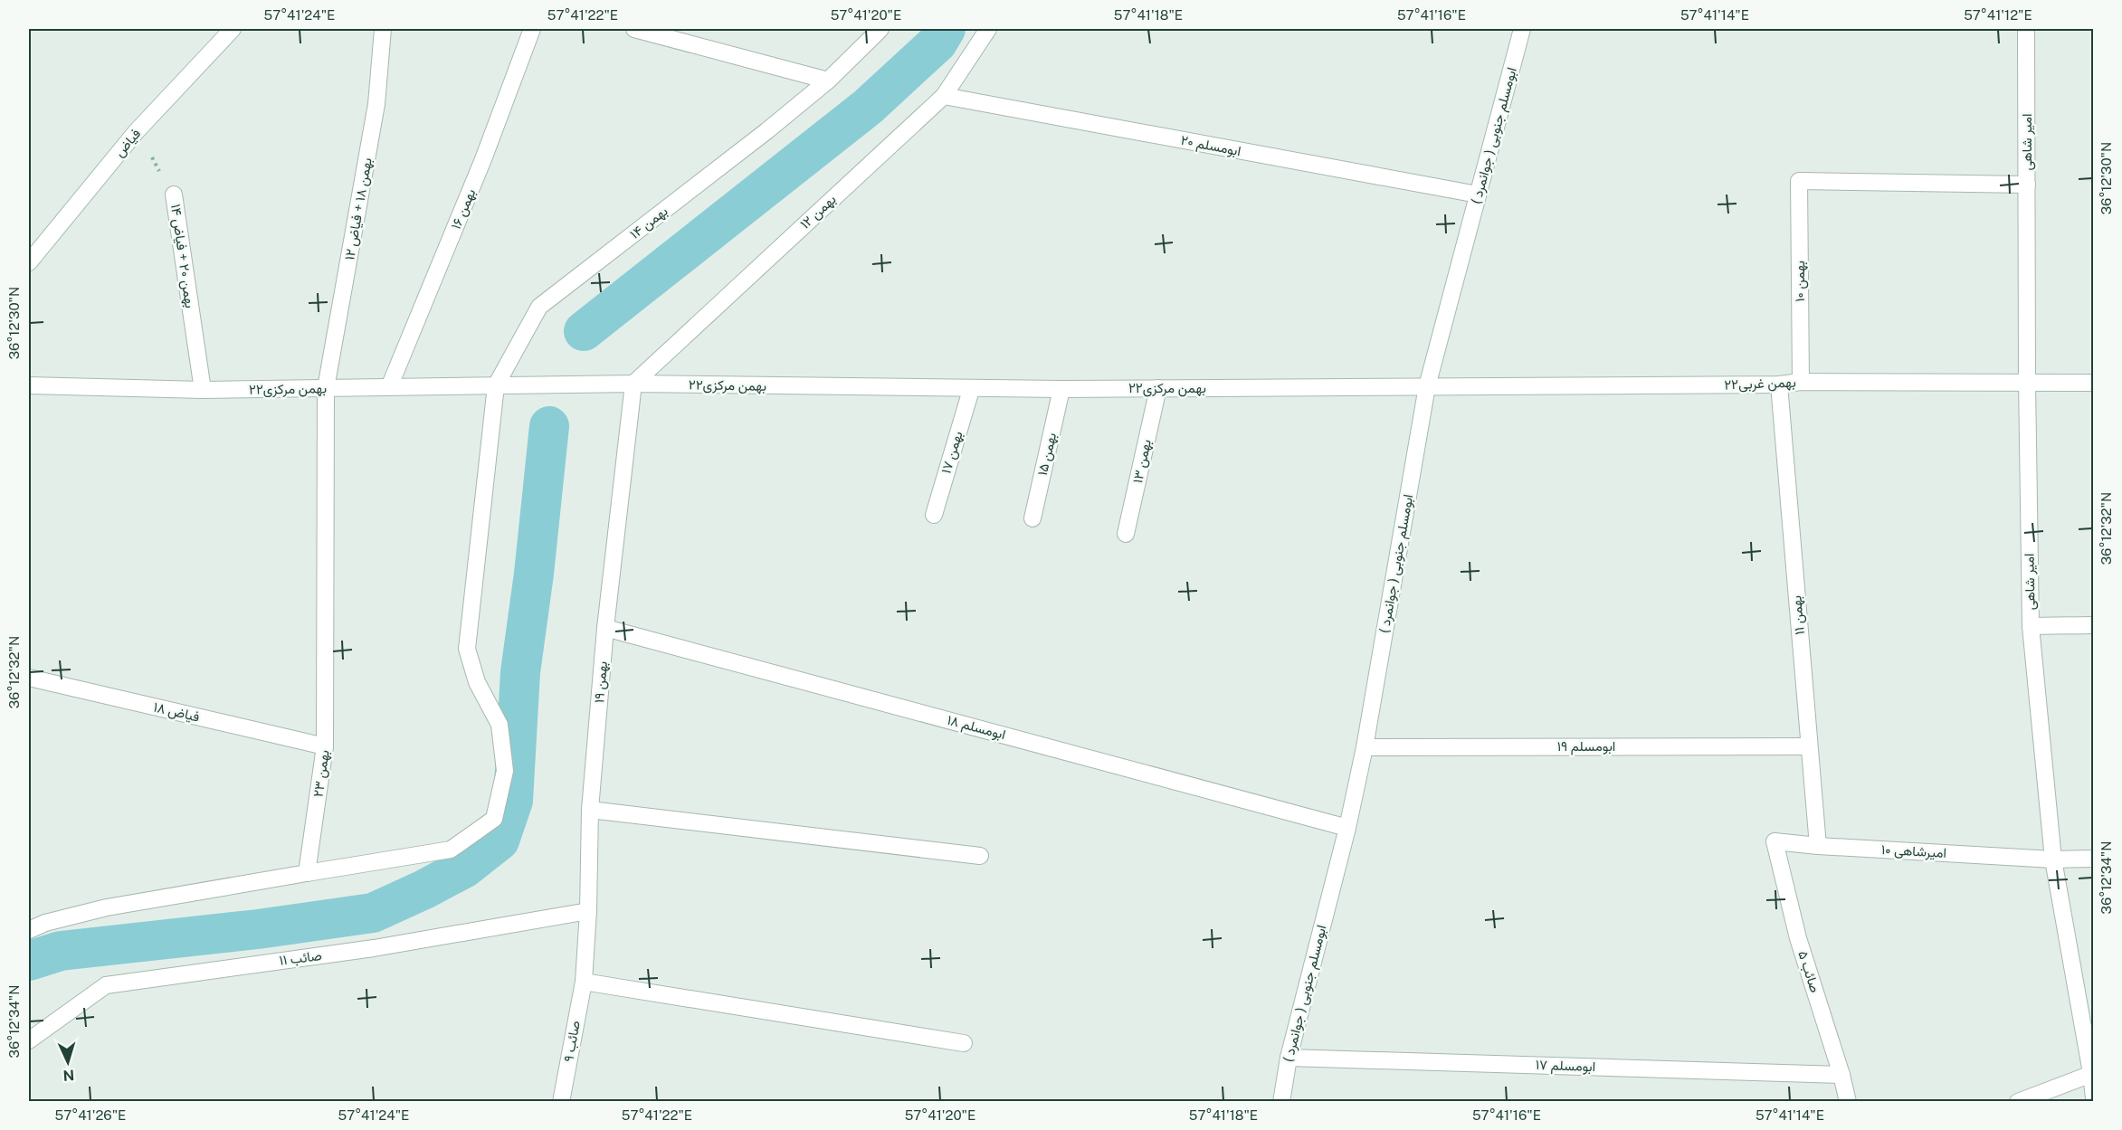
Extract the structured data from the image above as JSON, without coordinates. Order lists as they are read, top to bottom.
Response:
{
  "streets": {
    "street": [
      "ابومسلم جنوبی ( جوانمرد )",
      "امیر شاهی",
      "فیاض",
      "ابومسلم ۲۰",
      "بهمن ۱۸ + فیاض ۱۲",
      "بهمن ۱۶",
      "بهمن ۱۲",
      "بهمن ۱۴",
      "بهمن ۲۰ + فیاض ۱۴",
      "بهمن ۱۰",
      "۲۲بهمن غربی",
      "۲۲بهمن مرکزی",
      "بهمن ۱۷",
      "بهمن ۱۵",
      "بهمن ۱۳",
      "بهمن ۱۱",
      "بهمن ۱۹",
      "فیاض ۱۸",
      "ابومسلم ۱۸",
      "ابومسلم ۱۹",
      "بهمن ۲۳",
      "امیرشاهی ۱۰",
      "صائب ۱۱",
      "صائب ۵",
      "صائب ۹",
      "ابومسلم ۱۷"
    ]
  },
  "crossings": [
    ["ابومسلم جنوبی ( جوانمرد )", "ابومسلم ۲۰"],
    ["ابومسلم جنوبی ( جوانمرد )", "۲۲بهمن غربی"],
    ["ابومسلم جنوبی ( جوانمرد )", "۲۲بهمن مرکزی"],
    ["ابومسلم جنوبی ( جوانمرد )", "ابومسلم ۱۸"],
    ["ابومسلم جنوبی ( جوانمرد )", "ابومسلم ۱۹"],
    ["ابومسلم جنوبی ( جوانمرد )", "ابومسلم ۱۷"],
    ["امیر شاهی", "بهمن ۱۰"],
    ["امیر شاهی", "۲۲بهمن غربی"],
    ["امیر شاهی", "امیرشاهی ۱۰"],
    ["فیاض", "بهمن ۲۰ + فیاض ۱۴"],
    ["ابومسلم ۲۰", "بهمن ۱۲"],
    ["بهمن ۱۸ + فیاض ۱۲", "۲۲بهمن مرکزی"],
    ["بهمن ۱۸ + فیاض ۱۲", "بهمن ۲۳"],
    ["بهمن ۱۶", "۲۲بهمن مرکزی"],
    ["بهمن ۱۲", "۲۲بهمن مرکزی"],
    ["بهمن ۱۲", "بهمن ۱۹"],
    ["بهمن ۱۴", "۲۲بهمن مرکزی"],
    ["بهمن ۲۰ + فیاض ۱۴", "۲۲بهمن مرکزی"],
    ["بهمن ۱۰", "۲۲بهمن غربی"],
    ["۲۲بهمن غربی", "۲۲بهمن مرکزی"],
    ["۲۲بهمن غربی", "بهمن ۱۱"],
    ["۲۲بهمن مرکزی", "بهمن ۱۷"],
    ["۲۲بهمن مرکزی", "بهمن ۱۵"],
    ["۲۲بهمن مرکزی", "بهمن ۱۳"],
    ["۲۲بهمن مرکزی", "بهمن ۱۹"],
    ["۲۲بهمن مرکزی", "بهمن ۲۳"],
    ["بهمن ۱۱", "ابومسلم ۱۹"],
    ["بهمن ۱۱", "امیرشاهی ۱۰"],
    ["بهمن ۱۹", "ابومسلم ۱۸"],
    ["بهمن ۱۹", "صائب ۱۱"],
    ["بهمن ۱۹", "صائب ۹"],
    ["فیاض ۱۸", "بهمن ۲۳"],
    ["امیرشاهی ۱۰", "صائب ۵"],
    ["صائب ۵", "ابومسلم ۱۷"]
  ],
  "north": "bottom",
  "coordinates": [
    "57°41'24\"E",
    "57°41'22\"E",
    "57°41'20\"E",
    "57°41'18\"E",
    "57°41'16\"E",
    "57°41'14\"E",
    "57°41'12\"E",
    "36°12'30\"N",
    "36°12'32\"N",
    "36°12'34\"N",
    "57°41'26\"E"
  ]
}
